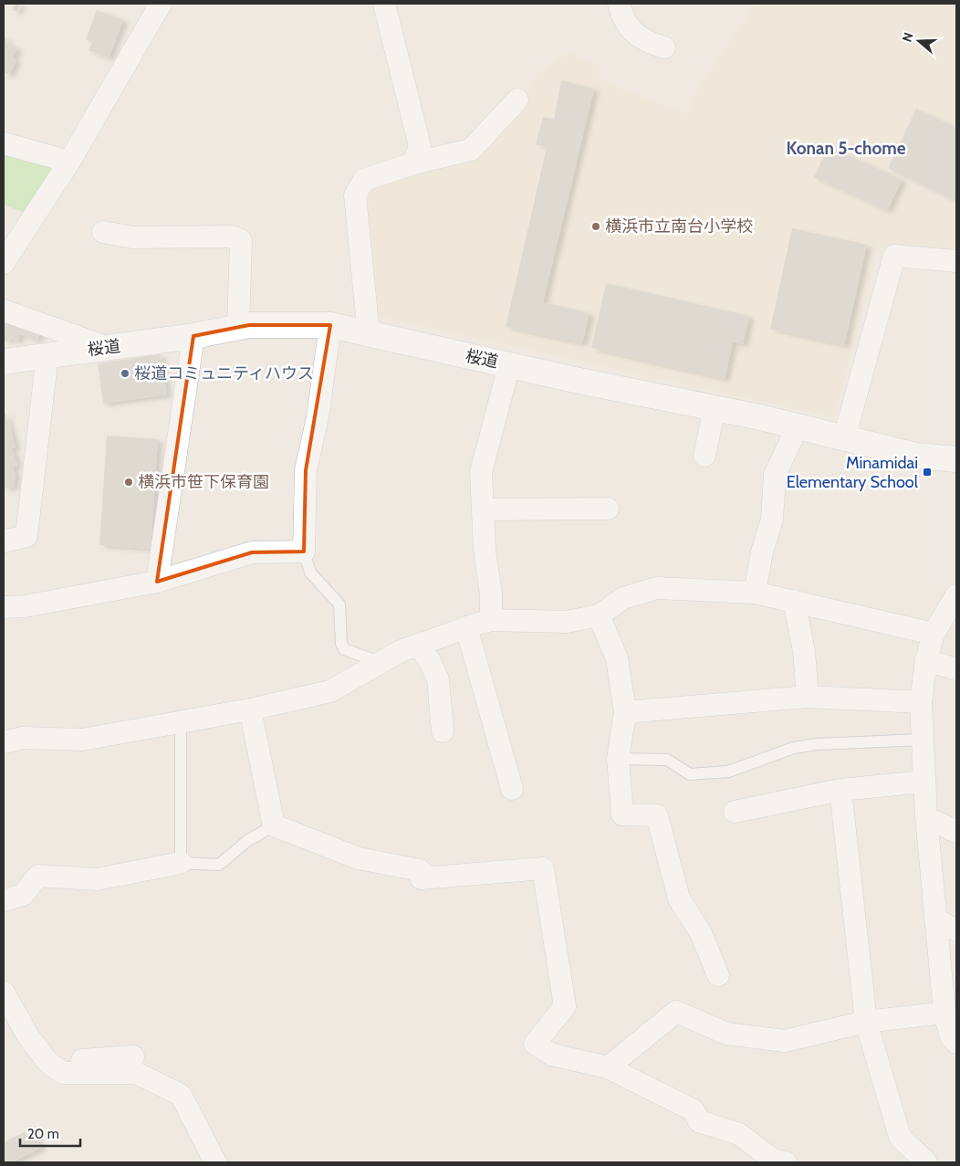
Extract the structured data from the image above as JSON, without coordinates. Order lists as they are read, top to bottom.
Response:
{
  "streets": {
    "street": ["桜道"]
  },
  "districts": ["Konan 5-chome"],
  "places": {
    "other": ["横浜市立南台小学校", "桜道コミュニティハウス", "横浜市笹下保育園"],
    "transit": ["Minamidai Elementary School"]
  },
  "scale_bar": "20 m",
  "north": "left"
}
